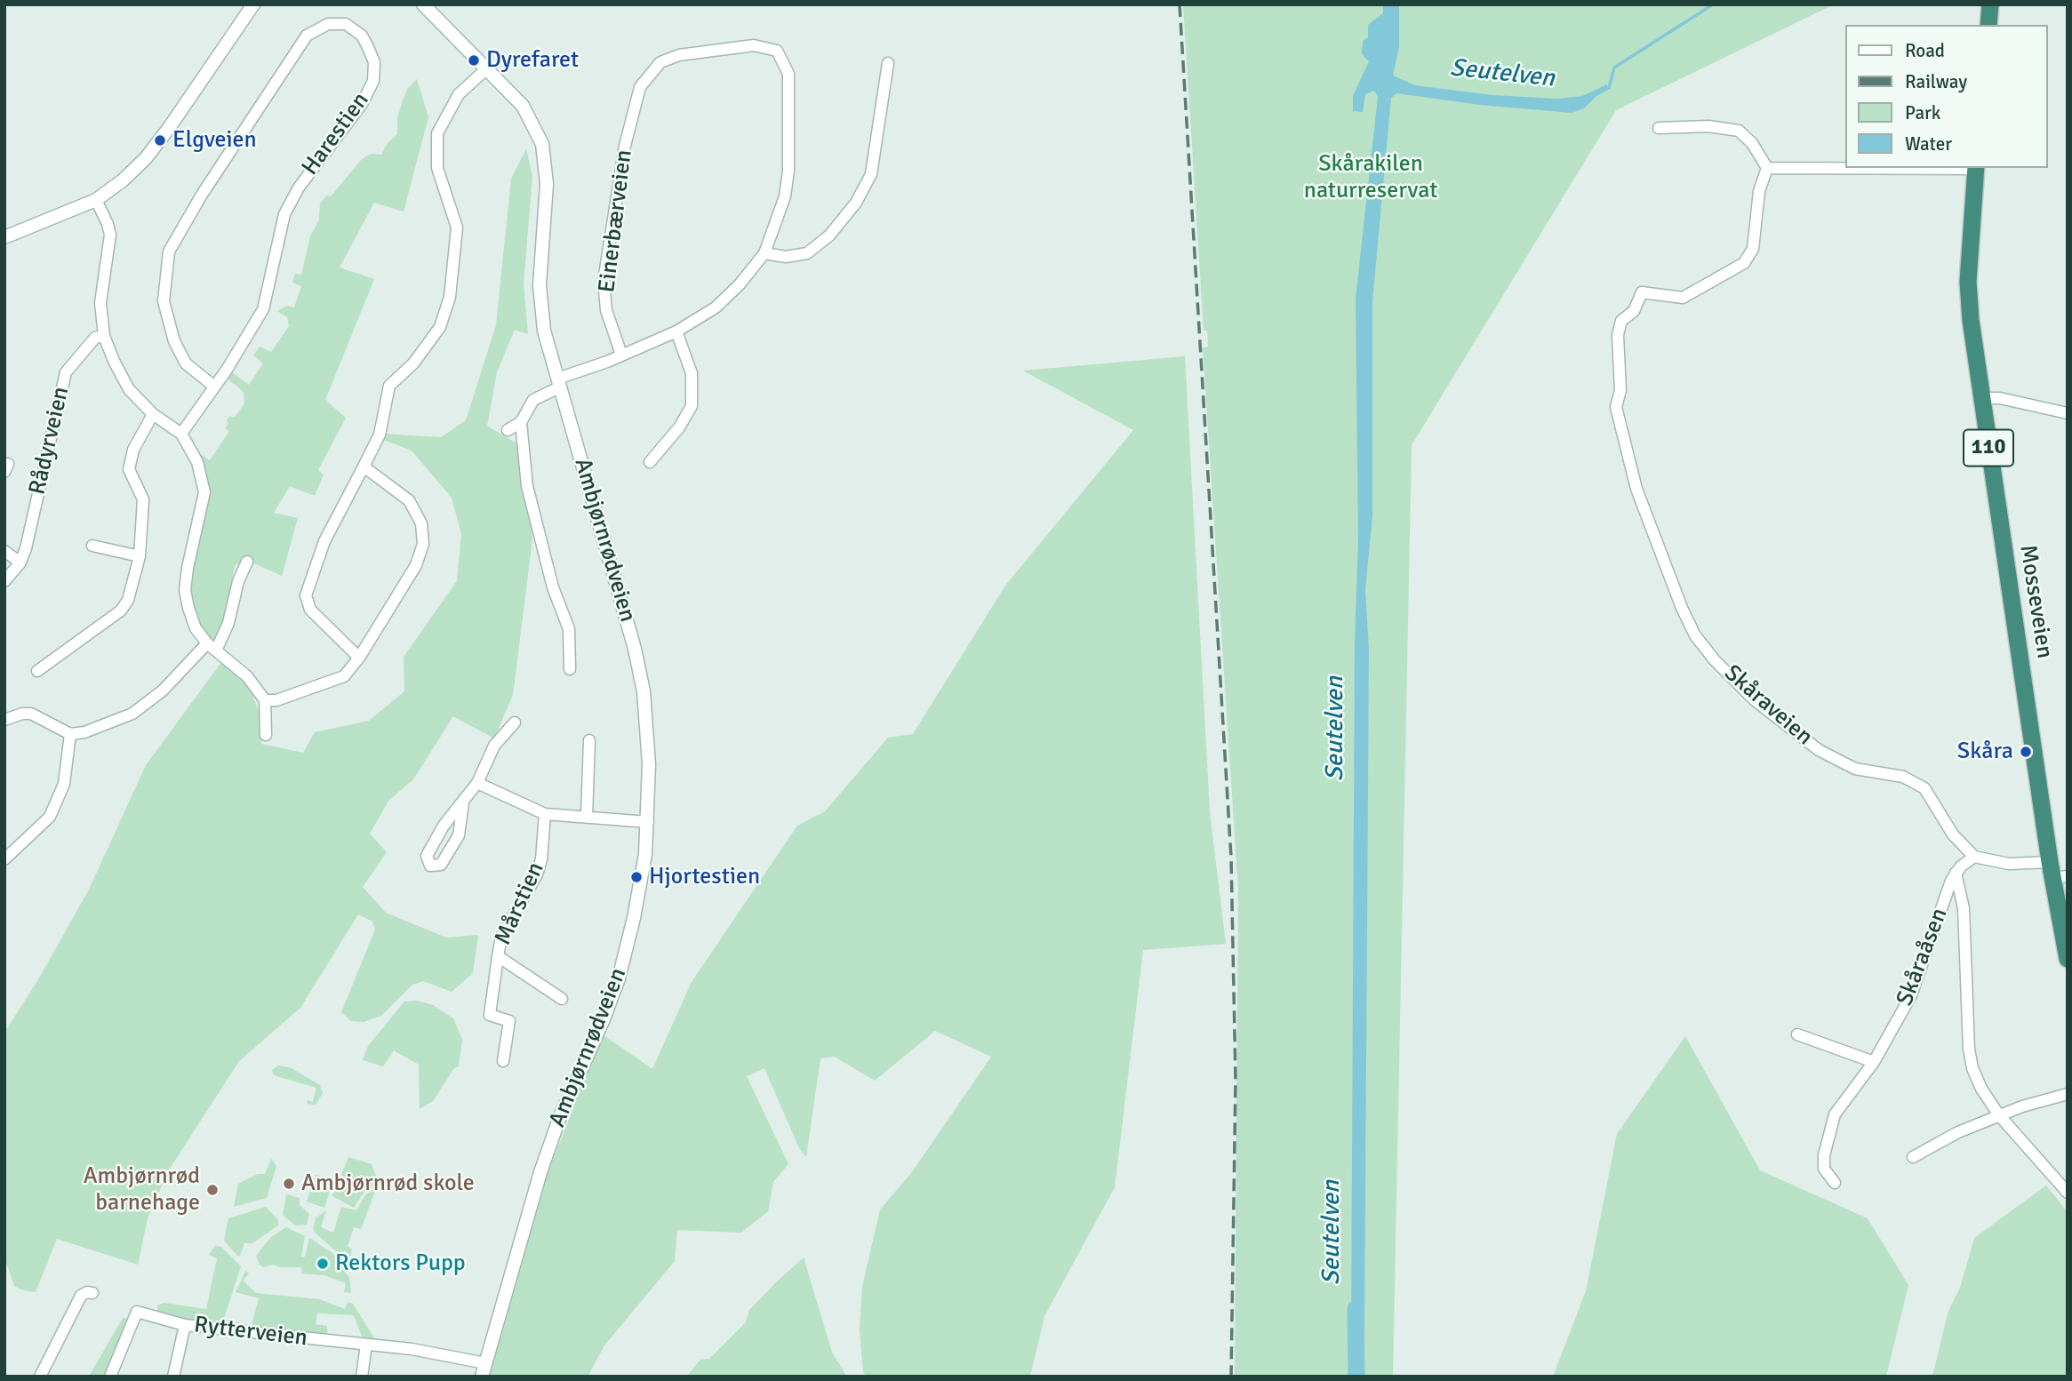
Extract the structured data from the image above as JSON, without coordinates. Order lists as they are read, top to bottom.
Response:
{
  "streets": {
    "highway": ["110", "Mosseveien"],
    "street": [
      "Harestien",
      "Einerbærveien",
      "Rådyrveien",
      "Ambjørnrødveien",
      "Skåraveien",
      "Mårstien",
      "Skåraåsen",
      "Rytterveien"
    ]
  },
  "crossings": [
    ["Ambjørnrødveien", "Rytterveien"],
    ["Skåraveien", "Skåraåsen"]
  ],
  "water": ["Seutelven"],
  "parks": ["Skårakilen naturreservat"],
  "places": [
    "Dyrefaret",
    "Elgveien",
    "Skåra",
    "Hjortestien",
    "Ambjørnrød skole",
    "Ambjørnrød barnehage",
    "Rektors Pupp"
  ],
  "legend": [
    "Road",
    "Railway",
    "Park",
    "Water"
  ]
}
